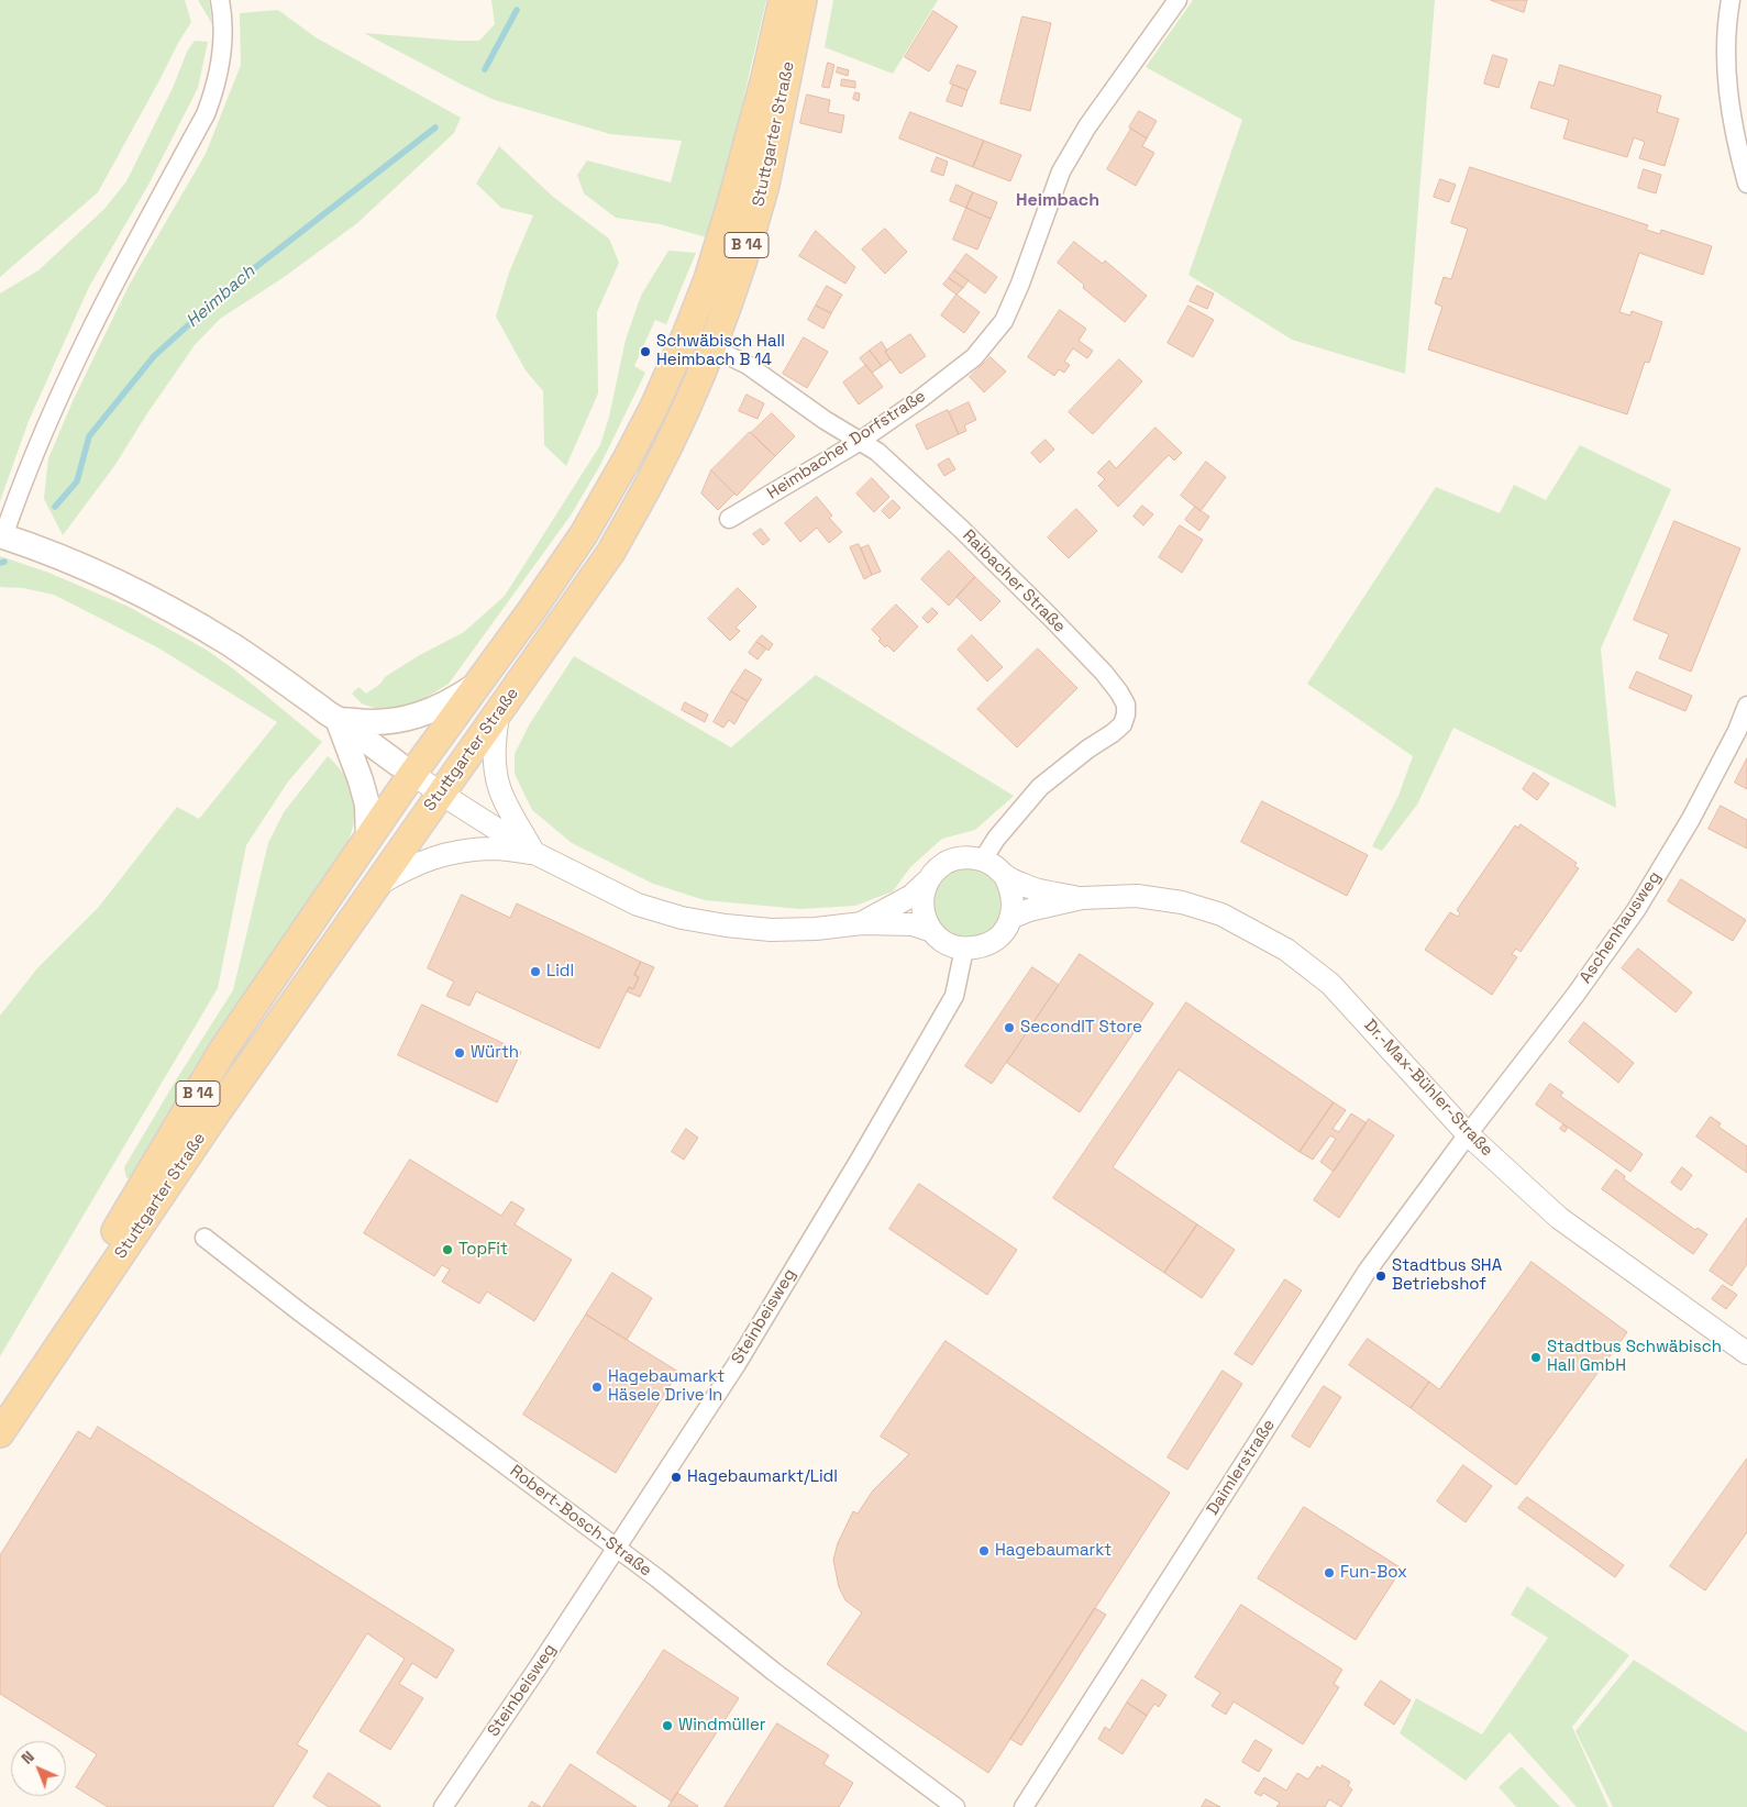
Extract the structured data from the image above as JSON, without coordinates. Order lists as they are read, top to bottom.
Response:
{
  "streets": {
    "main road": ["Stuttgarter Straße", "B 14"],
    "street": [
      "Heimbacher Dorfstraße",
      "Raibacher Straße",
      "Aschenhausweg",
      "Dr.-Max-Bühler-Straße",
      "Steinbeisweg",
      "Daimlerstraße",
      "Robert-Bosch-Straße"
    ]
  },
  "crossings": [
    ["Stuttgarter Straße", "Raibacher Straße"],
    ["Heimbacher Dorfstraße", "Raibacher Straße"],
    ["Raibacher Straße", "Dr.-Max-Bühler-Straße"],
    ["Raibacher Straße", "Steinbeisweg"],
    ["Aschenhausweg", "Dr.-Max-Bühler-Straße"],
    ["Aschenhausweg", "Daimlerstraße"],
    ["Dr.-Max-Bühler-Straße", "Steinbeisweg"],
    ["Dr.-Max-Bühler-Straße", "Daimlerstraße"],
    ["Steinbeisweg", "Robert-Bosch-Straße"]
  ],
  "districts": ["Heimbach"],
  "water": ["Heimbach"],
  "places": [
    "Schwäbisch Hall Heimbach B 14",
    "Lidl",
    "SecondIT Store",
    "Würth",
    "TopFit",
    "Stadtbus SHA Betriebshof",
    "Stadtbus Schwäbisch Hall GmbH",
    "Hagebaumarkt Häsele Drive In",
    "Hagebaumarkt/Lidl",
    "Hagebaumarkt",
    "Fun-Box",
    "Windmüller"
  ],
  "north": "top left"
}
